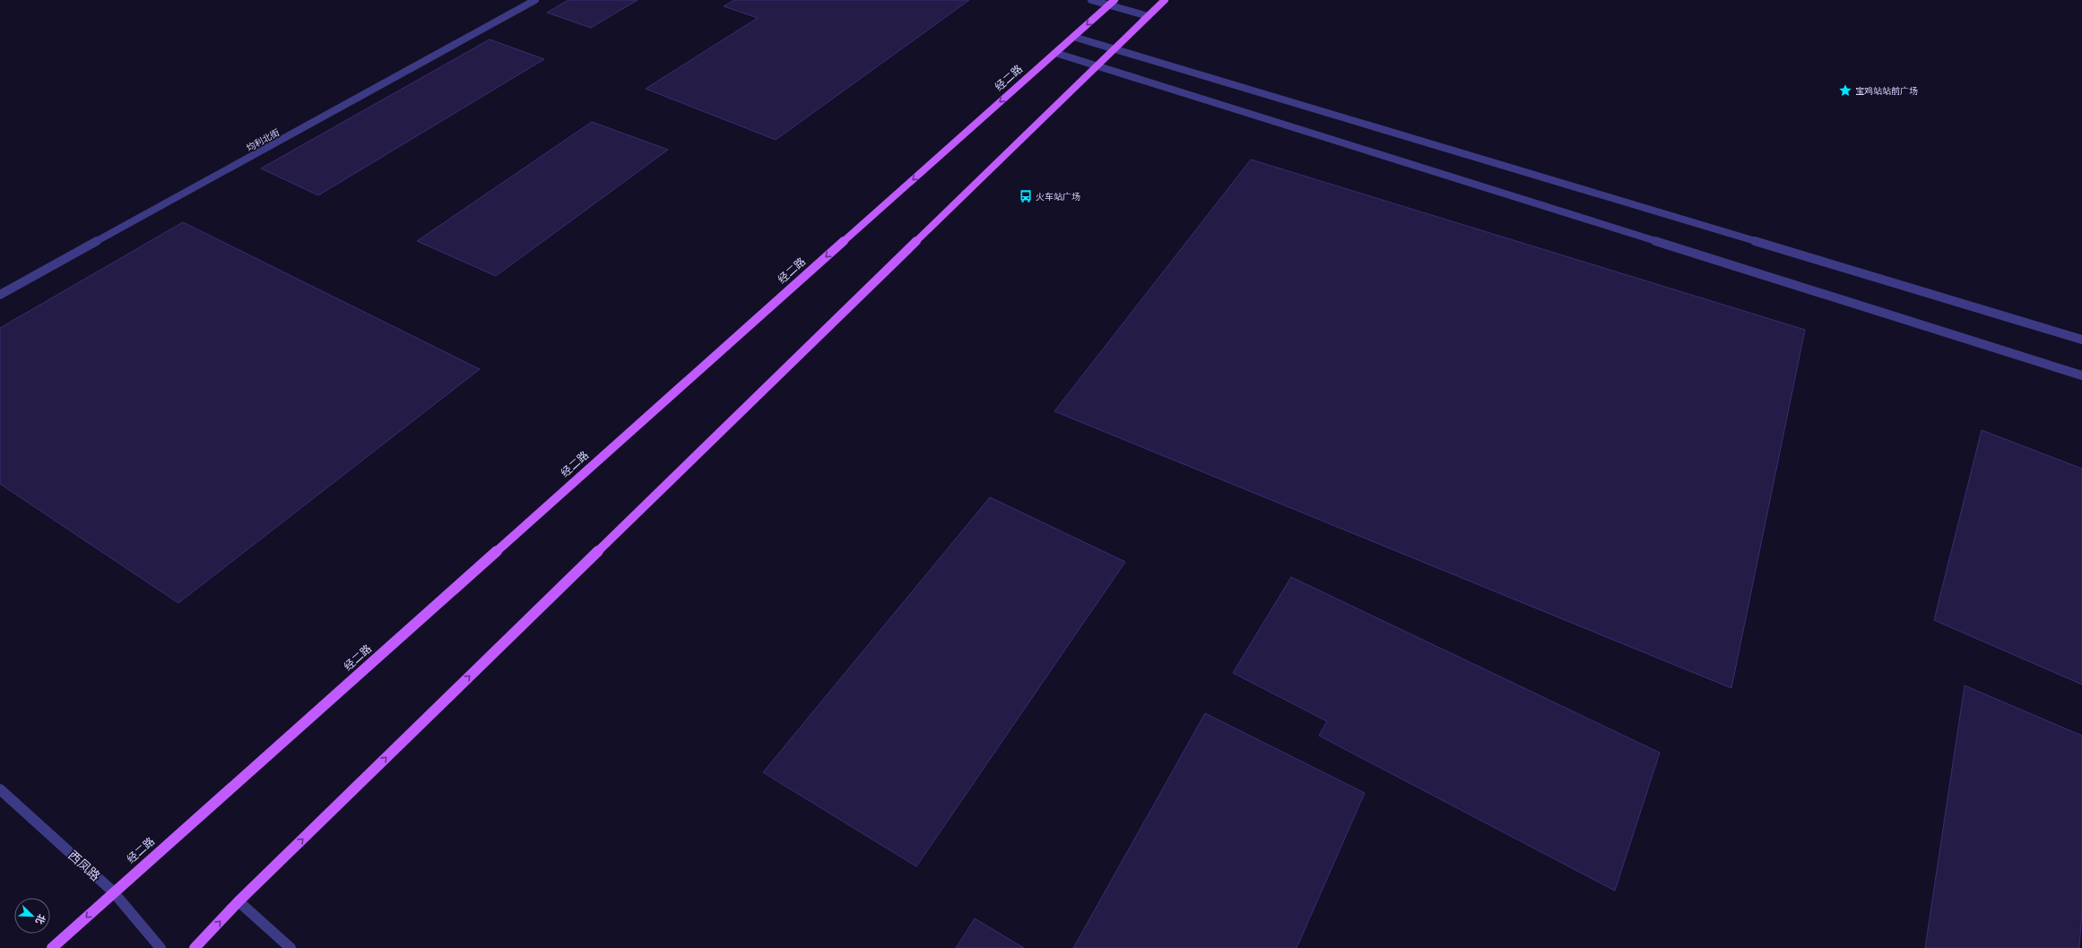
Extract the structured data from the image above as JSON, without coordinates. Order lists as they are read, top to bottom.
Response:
{
  "streets": {
    "main road": ["经二路"],
    "street": ["均利北街", "西凤路"]
  },
  "crossings": [
    ["经二路", "西凤路"]
  ],
  "places": {
    "place": ["宝鸡站站前广场"],
    "bus stop": ["火车站广场"]
  },
  "north": "bottom right"
}
